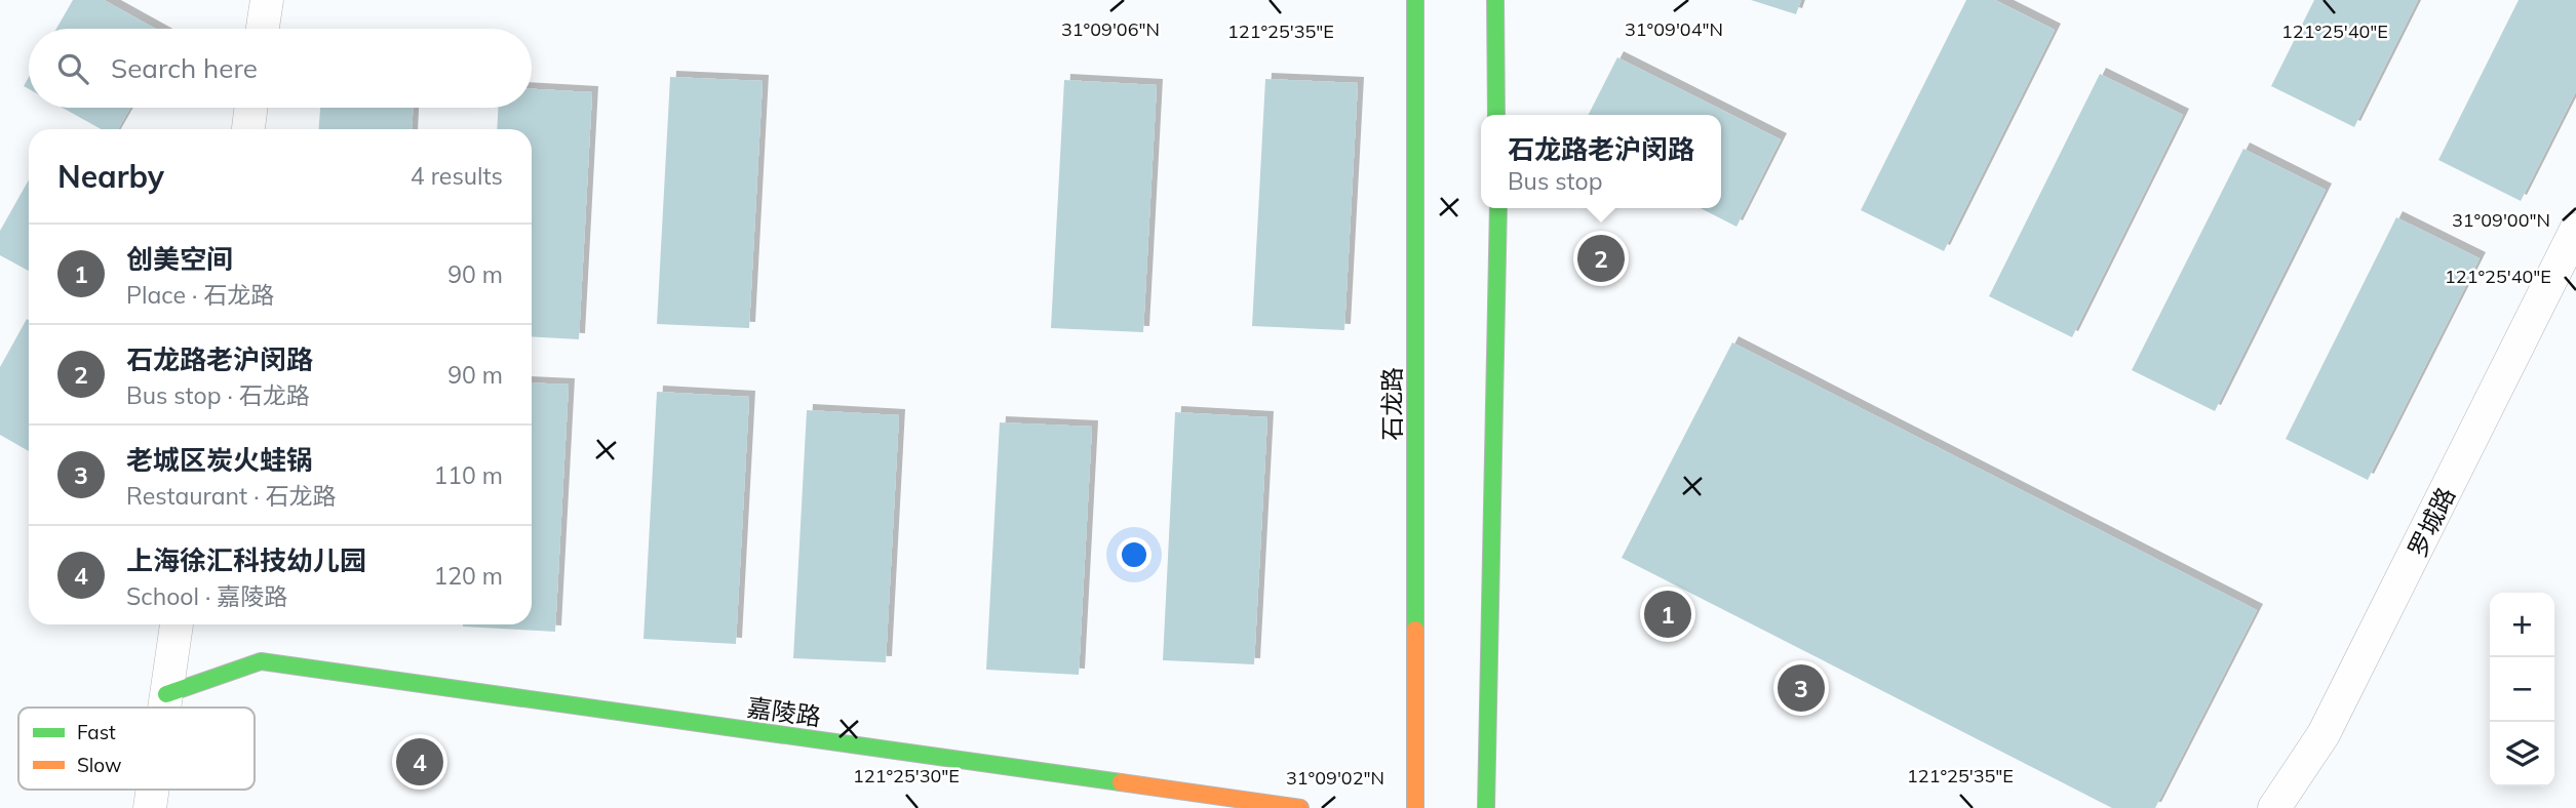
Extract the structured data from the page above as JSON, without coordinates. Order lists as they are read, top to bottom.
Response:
{
  "streets": {
    "main road": ["石龙路", "嘉陵路"],
    "street": ["罗城路"]
  },
  "legend": ["Fast", "Slow"],
  "page": {
    "search": "Search here",
    "popup": ["石龙路老沪闵路", "Bus stop"],
    "heading": ["Nearby", "4 results"],
    "list": [
      {
        "mark": "1",
        "name": "创美空间",
        "note": "Place · 石龙路",
        "value": "90 m"
      },
      {
        "mark": "2",
        "name": "石龙路老沪闵路",
        "note": "Bus stop · 石龙路",
        "value": "90 m"
      },
      {
        "mark": "3",
        "name": "老城区炭火蛙锅",
        "note": "Restaurant · 石龙路",
        "value": "110 m"
      },
      {
        "mark": "4",
        "name": "上海徐汇科技幼儿园",
        "note": "School · 嘉陵路",
        "value": "120 m"
      }
    ],
    "pins": [
      "2",
      "1",
      "3",
      "4"
    ],
    "map_buttons": ["+", "−"]
  },
  "coordinates": [
    "31°09'06\"N",
    "31°09'04\"N",
    "121°25'40\"E",
    "121°25'35\"E",
    "31°09'00\"N",
    "121°25'30\"E",
    "31°09'02\"N"
  ]
}
